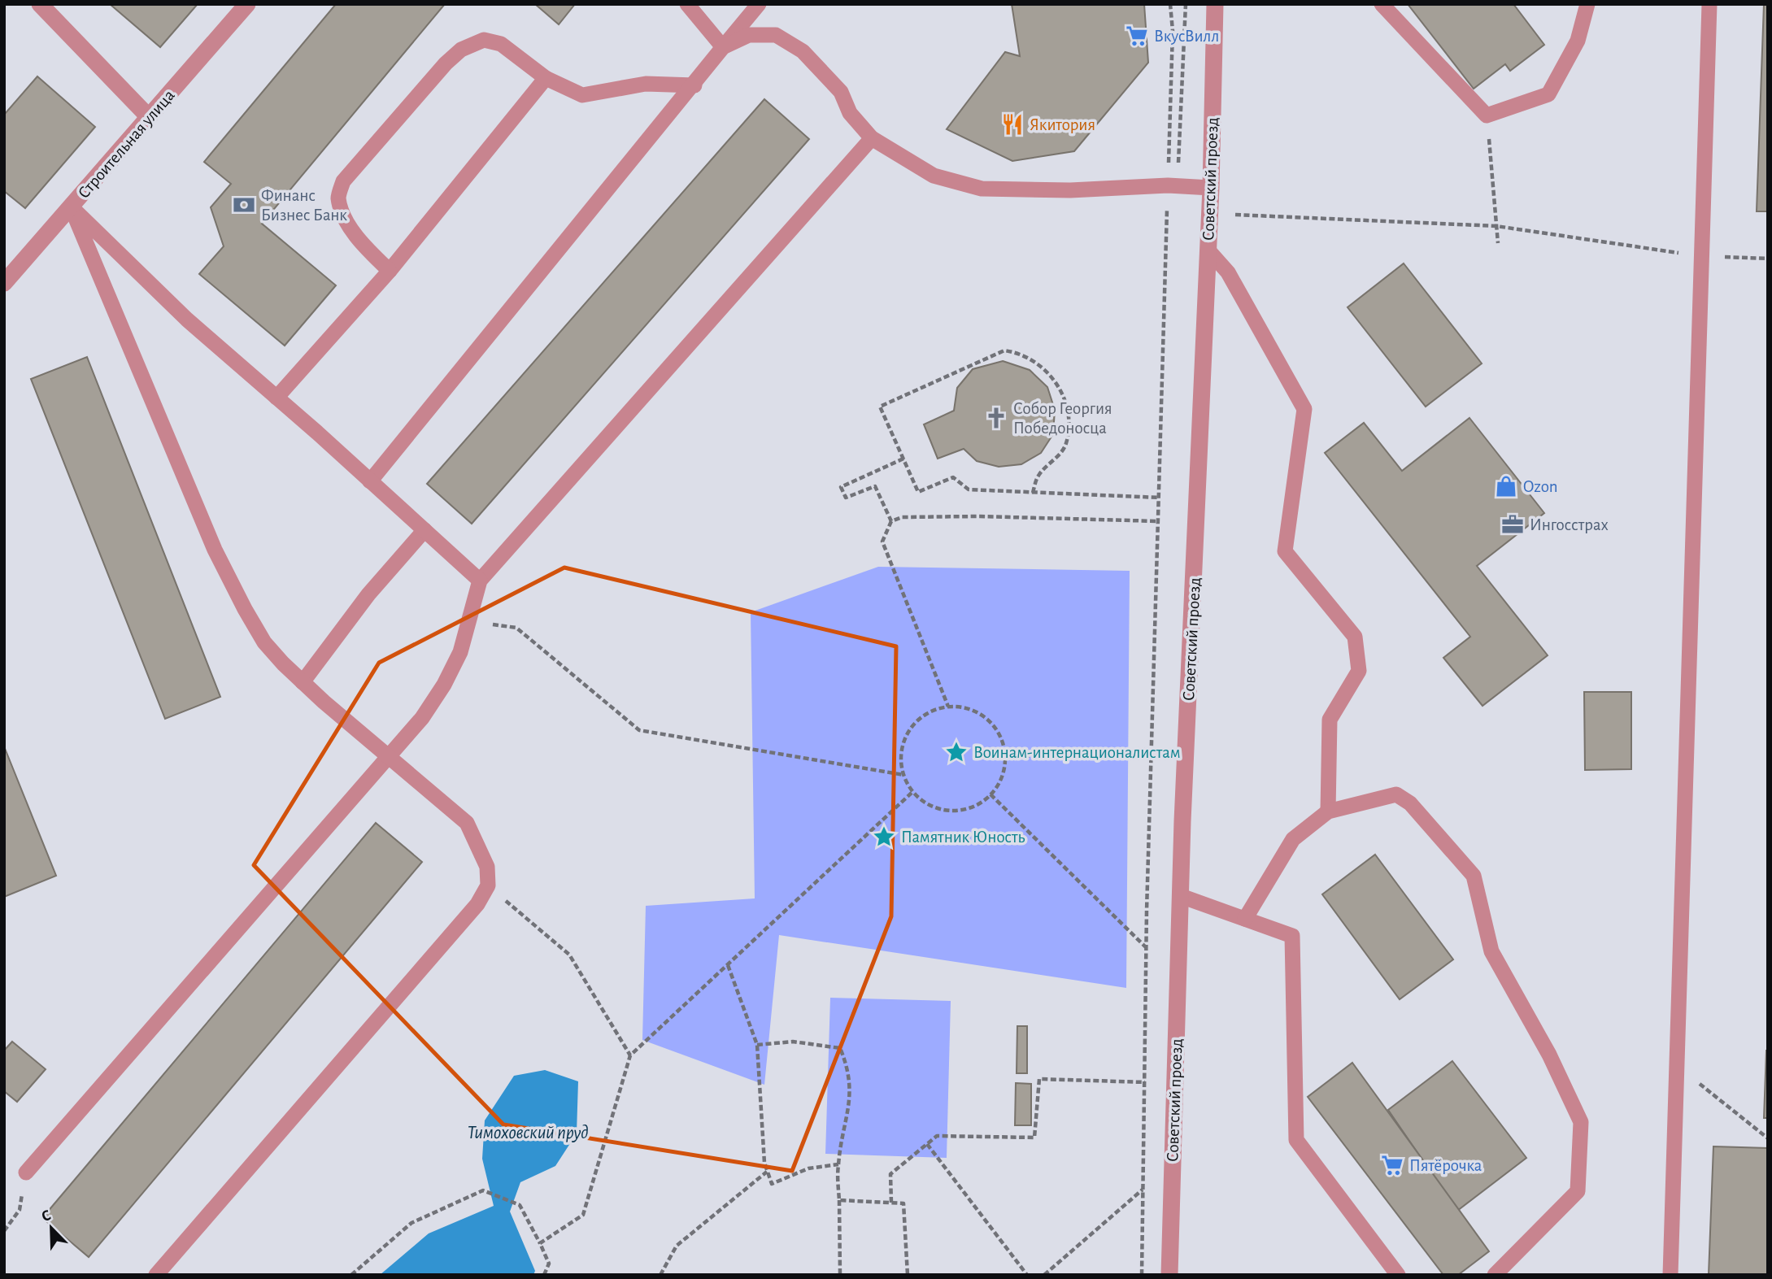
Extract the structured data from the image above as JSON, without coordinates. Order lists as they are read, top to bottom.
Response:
{
  "streets": {
    "street": ["Строительная улица", "Советский проезд"]
  },
  "water": ["Тимоховский пруд"],
  "places": {
    "supermarket": ["ВкусВилл", "Пятёрочка"],
    "restaurant": ["Якитория"],
    "bank": ["Финанс Бизнес Банк"],
    "church": ["Собор Георгия Победоносца"],
    "shop": ["Ozon"],
    "office": ["Ингосстрах"],
    "place": ["Воинам-интернационалистам", "Памятник Юность"]
  },
  "north": "top left"
}
